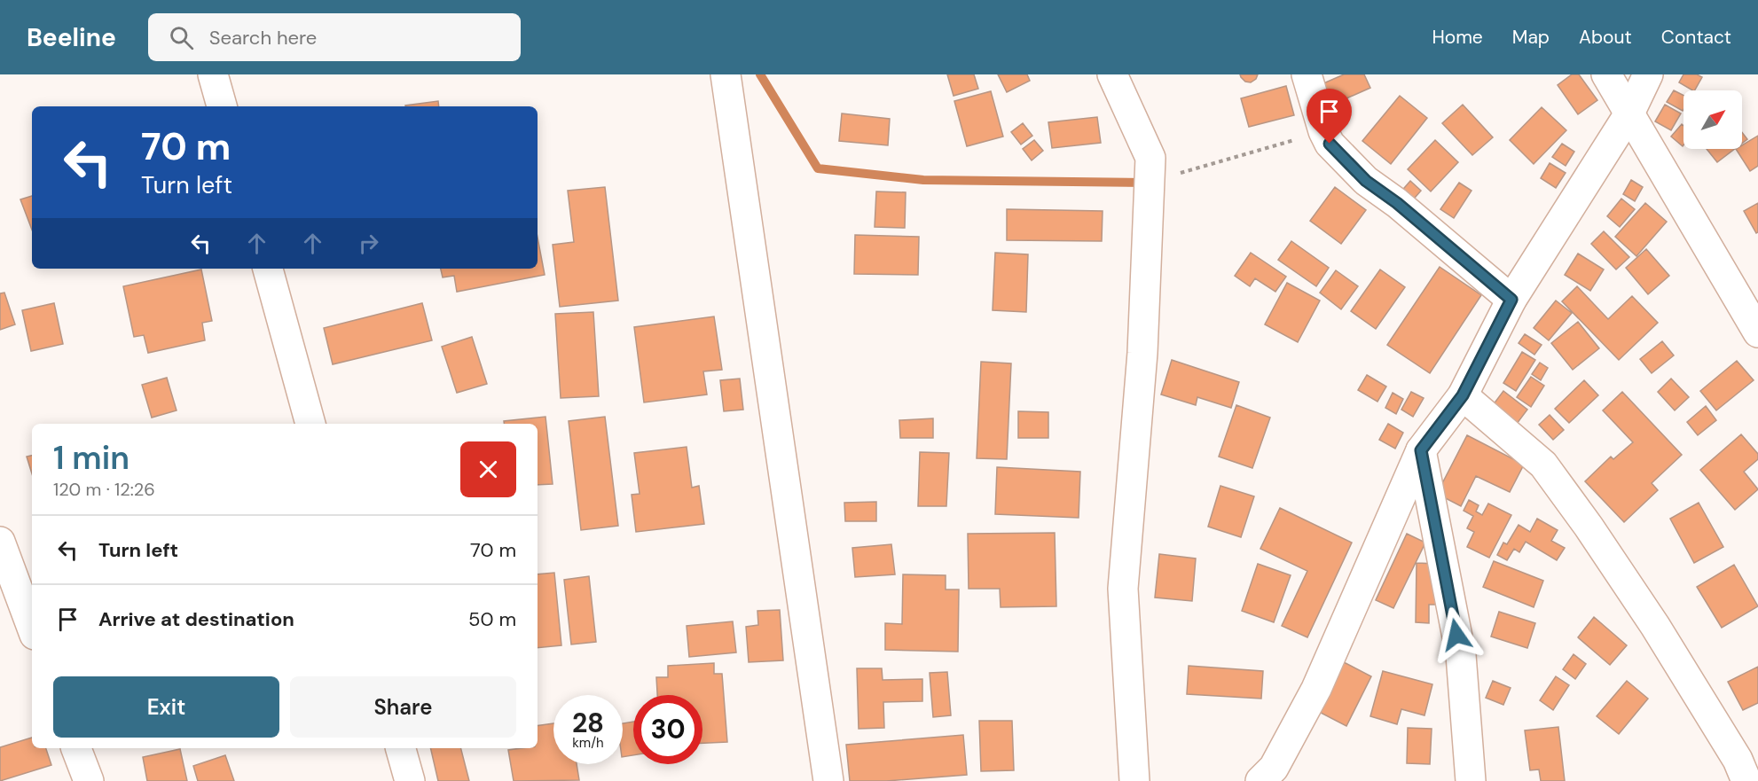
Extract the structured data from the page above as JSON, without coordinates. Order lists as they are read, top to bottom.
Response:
{
  "north": "top right",
  "page": {
    "header": "Beeline",
    "search": "Search here",
    "nav": [
      "Home",
      "Map",
      "About",
      "Contact"
    ],
    "turn": ["70 m", "Turn left"],
    "heading": ["1 min", "120 m · 12:26"],
    "list": [
      {
        "name": "Turn left",
        "value": "70 m"
      },
      {
        "name": "Arrive at destination",
        "value": "50 m"
      }
    ],
    "buttons": ["Exit", "Share"],
    "speed": "28 km/h",
    "limit": "30"
  }
}
